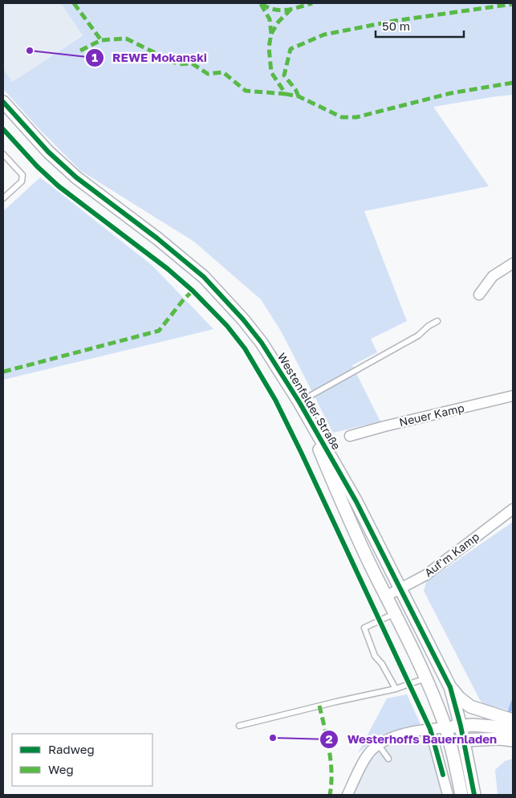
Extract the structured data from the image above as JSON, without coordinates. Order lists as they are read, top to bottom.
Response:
{
  "streets": {
    "street": ["Westenfelder Straße", "Neuer Kamp", "Auf'm Kamp"]
  },
  "crossings": [
    ["Westenfelder Straße", "Auf'm Kamp"]
  ],
  "places": ["REWE Mokanski", "Westerhoffs Bauernladen"],
  "legend": ["Radweg", "Weg"],
  "scale_bar": "50 m"
}
